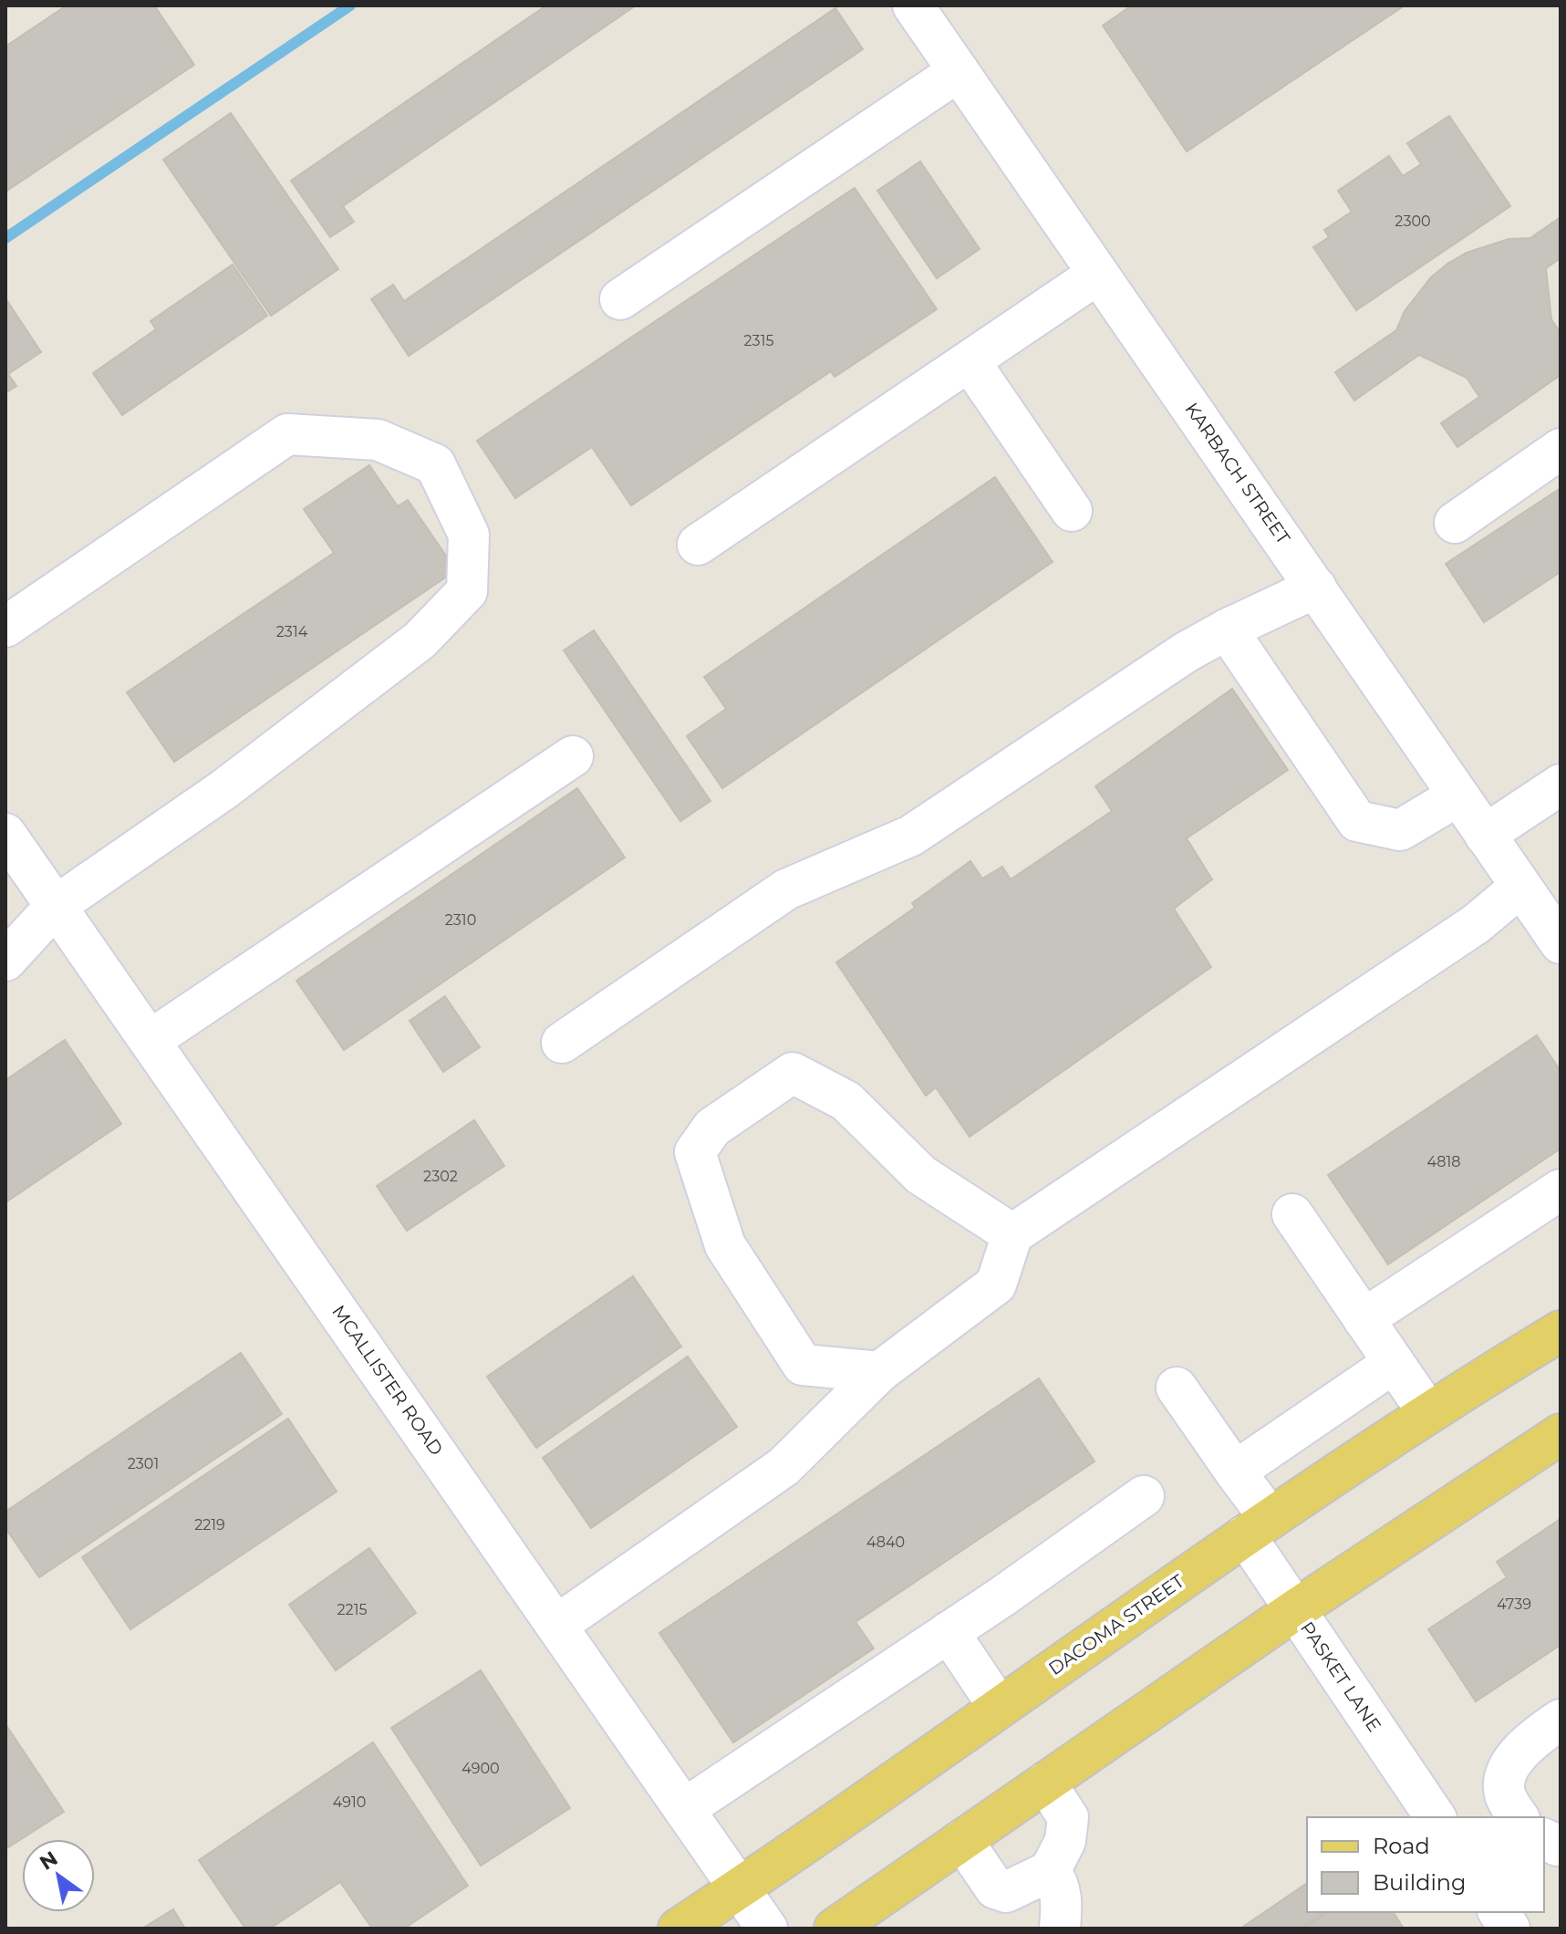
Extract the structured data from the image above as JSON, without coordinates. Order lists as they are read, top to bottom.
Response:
{
  "streets": {
    "main road": ["DACOMA STREET"],
    "street": ["KARBACH STREET", "MCALLISTER ROAD", "PASKET LANE"]
  },
  "crossings": [
    ["MCALLISTER ROAD", "DACOMA STREET"],
    ["DACOMA STREET", "PASKET LANE"]
  ],
  "house_numbers": [
    "2300",
    "2315",
    "2314",
    "2310",
    "4818",
    "2302",
    "2301",
    "2219",
    "4840",
    "4739",
    "2215",
    "4900",
    "4910"
  ],
  "legend": ["Road", "Building"],
  "north": "top left"
}
